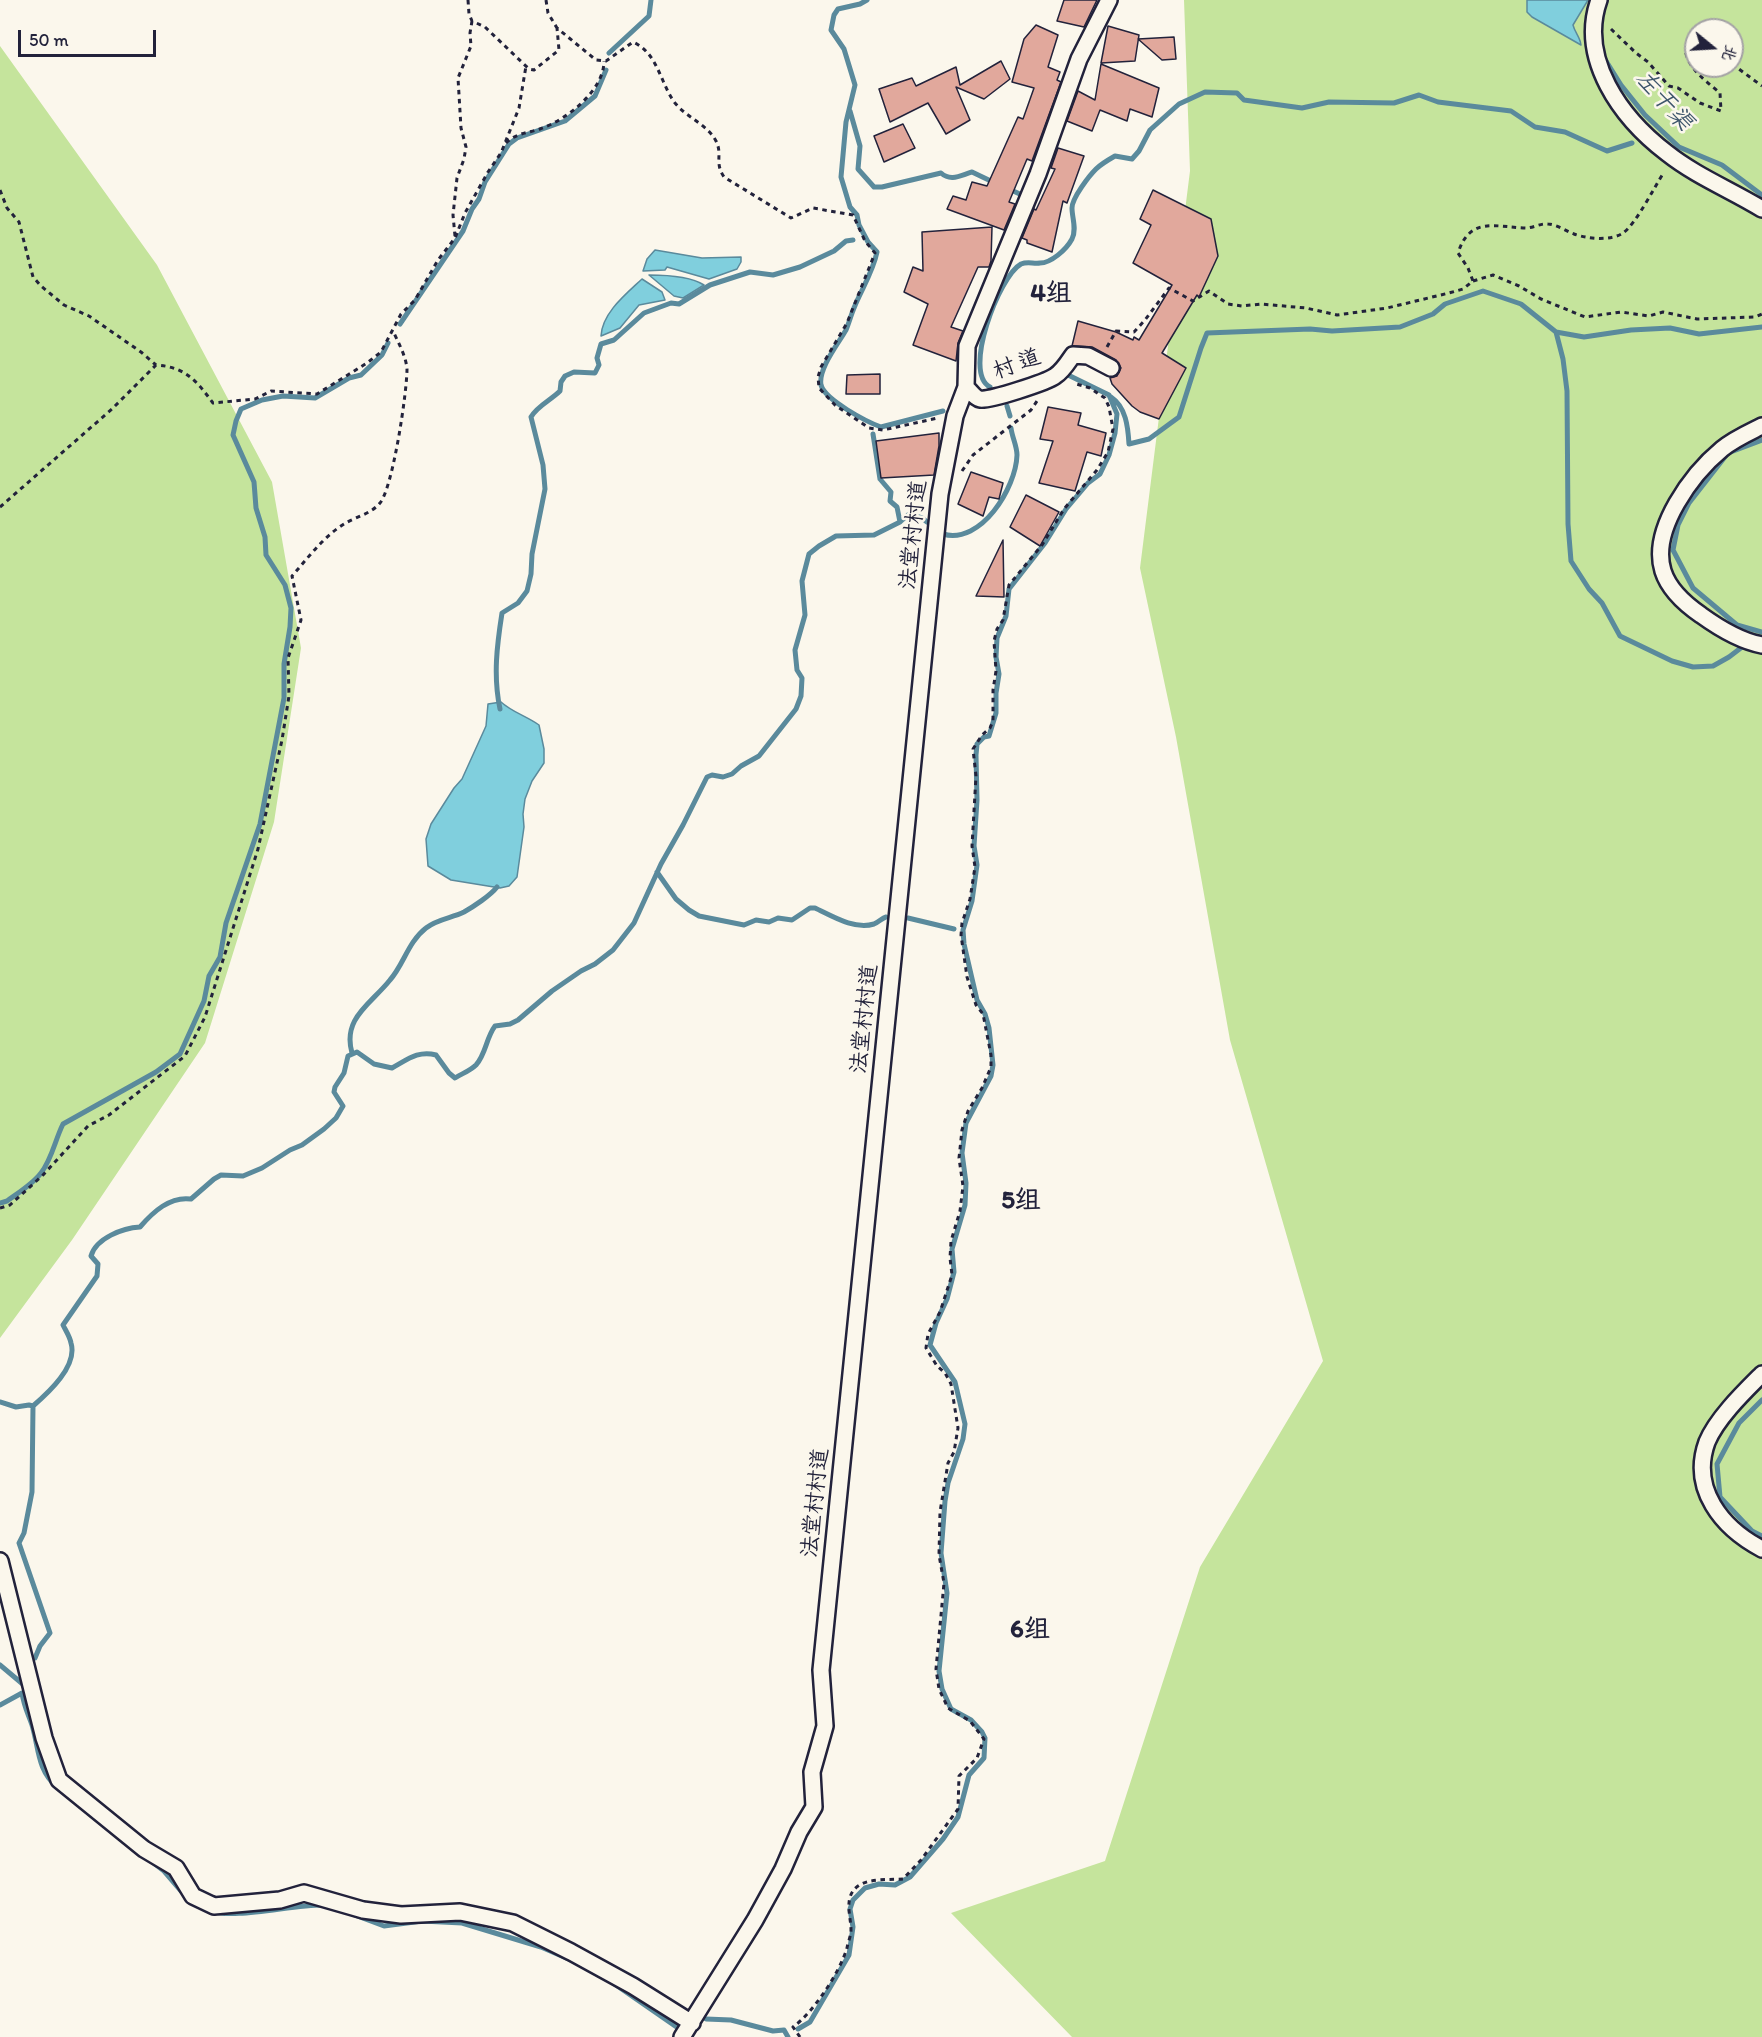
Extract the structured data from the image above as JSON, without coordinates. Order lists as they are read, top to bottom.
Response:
{
  "streets": {
    "street": ["村 道", "法堂村村道"]
  },
  "crossings": [
    ["村 道", "法堂村村道"]
  ],
  "districts": ["4组", "5组", "6组"],
  "water": ["左干渠"],
  "scale_bar": "50 m",
  "north": "right"
}
